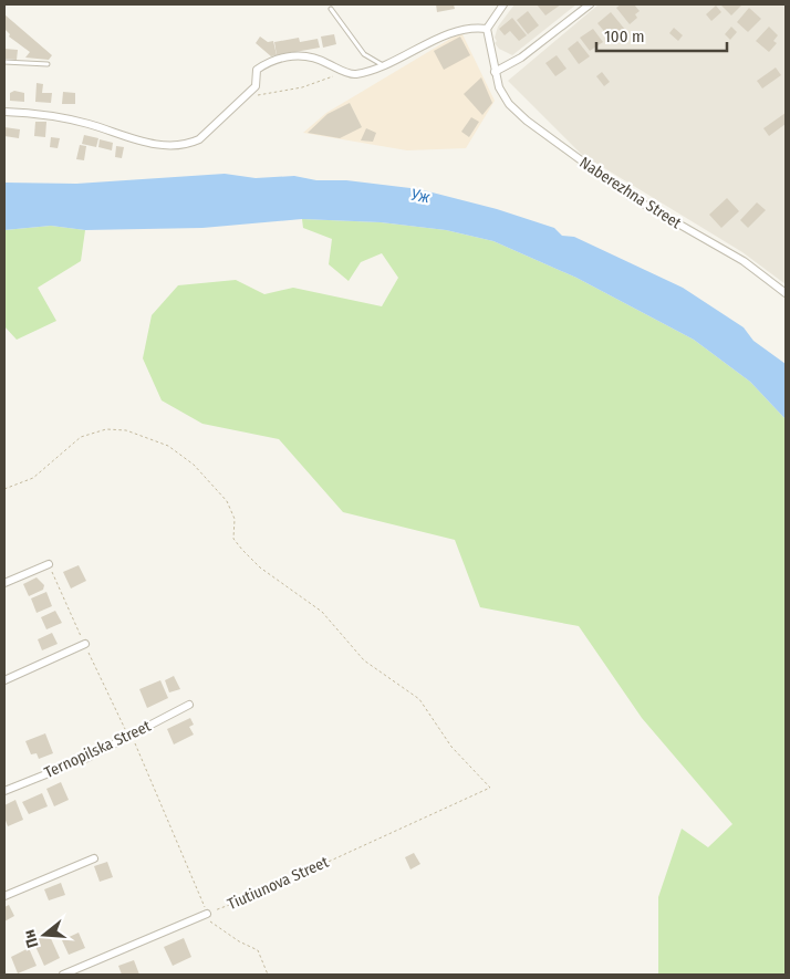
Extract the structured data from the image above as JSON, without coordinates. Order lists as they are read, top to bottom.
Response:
{
  "streets": {
    "street": ["Naberezhna Street", "Ternopilska Street", "Tiutiunova Street"]
  },
  "water": ["Уж"],
  "scale_bar": "100 m",
  "north": "left"
}
